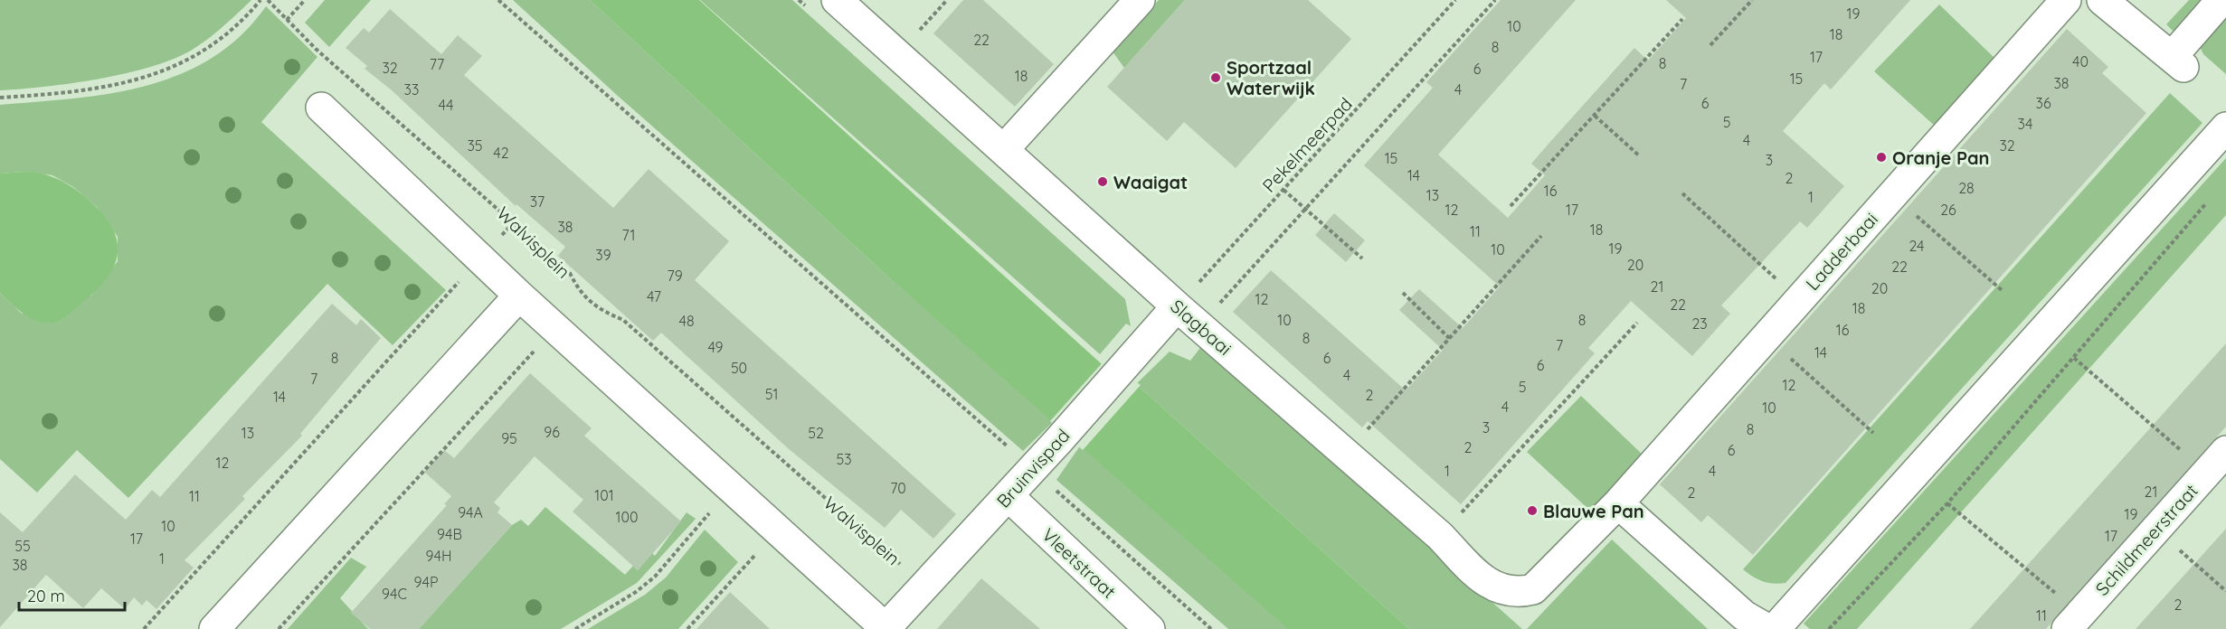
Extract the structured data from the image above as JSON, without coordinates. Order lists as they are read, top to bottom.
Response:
{
  "streets": {
    "street": [
      "Ladderbaai",
      "Slagbaai",
      "Bruinvispad",
      "Schildmeerstraat",
      "Vleetstraat"
    ],
    "path": ["Pekelmeerpad", "Walvisplein"]
  },
  "crossings": [
    ["Pekelmeerpad", "Slagbaai"],
    ["Pekelmeerpad", "Bruinvispad"],
    ["Walvisplein", "Bruinvispad"],
    ["Ladderbaai", "Slagbaai"],
    ["Slagbaai", "Bruinvispad"],
    ["Bruinvispad", "Vleetstraat"]
  ],
  "places": [
    "Sportzaal Waterwijk",
    "Oranje Pan",
    "Waaigat",
    "Blauwe Pan"
  ],
  "house_numbers": [
    "19",
    "10",
    "18",
    "22",
    "8",
    "17",
    "40",
    "8",
    "77",
    "32",
    "6",
    "18",
    "15",
    "38",
    "7",
    "33",
    "4",
    "6",
    "36",
    "44",
    "5",
    "34",
    "4",
    "35",
    "32",
    "42",
    "15",
    "3",
    "14",
    "2",
    "28",
    "16",
    "13",
    "1",
    "37",
    "12",
    "17",
    "26",
    "38",
    "18",
    "11",
    "71",
    "24",
    "19",
    "10",
    "39",
    "20",
    "22",
    "79",
    "21",
    "20",
    "47",
    "12",
    "22",
    "18",
    "10",
    "8",
    "48",
    "23",
    "16",
    "8",
    "7",
    "49",
    "14",
    "8",
    "6",
    "6",
    "50",
    "4",
    "7",
    "12",
    "5",
    "51",
    "2",
    "14",
    "4",
    "10",
    "3",
    "8",
    "96",
    "13",
    "52",
    "95",
    "2",
    "6",
    "53",
    "12",
    "1",
    "4",
    "70",
    "21",
    "2",
    "101",
    "11",
    "94A",
    "19",
    "100",
    "10",
    "94B",
    "17",
    "17",
    "55",
    "94H",
    "1",
    "38",
    "94P",
    "94C",
    "2",
    "11"
  ],
  "scale_bar": "20 m"
}
